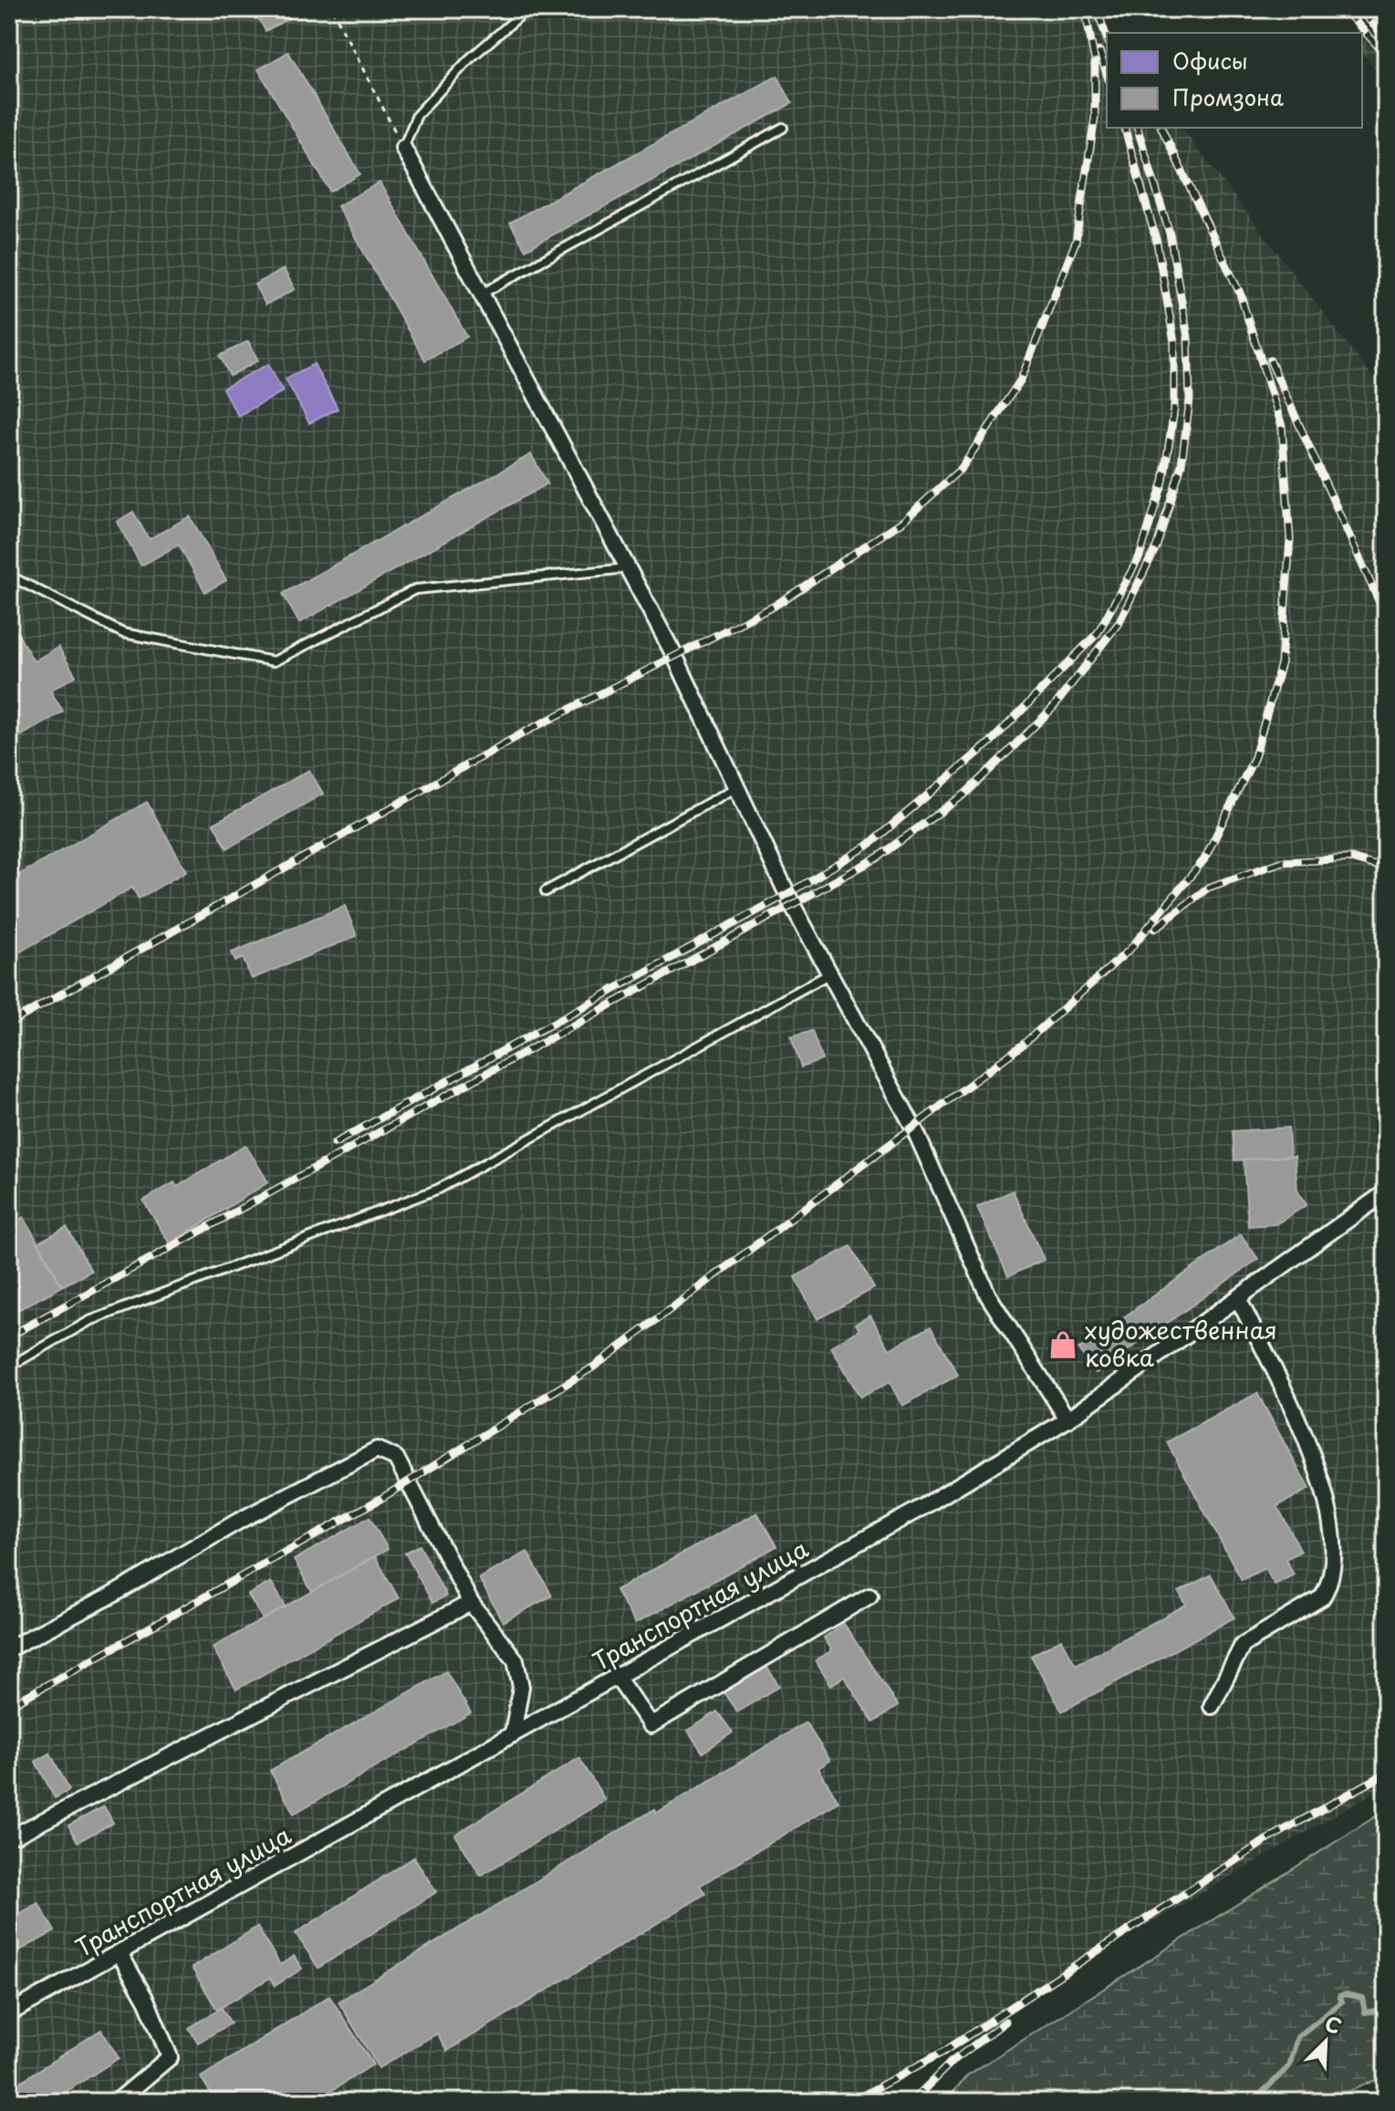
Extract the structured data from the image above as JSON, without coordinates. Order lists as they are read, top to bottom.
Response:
{
  "streets": {
    "street": ["Транспортная улица"]
  },
  "places": {
    "shop": ["художественная ковка"]
  },
  "legend": ["Офисы", "Промзона"],
  "north": "top right"
}
